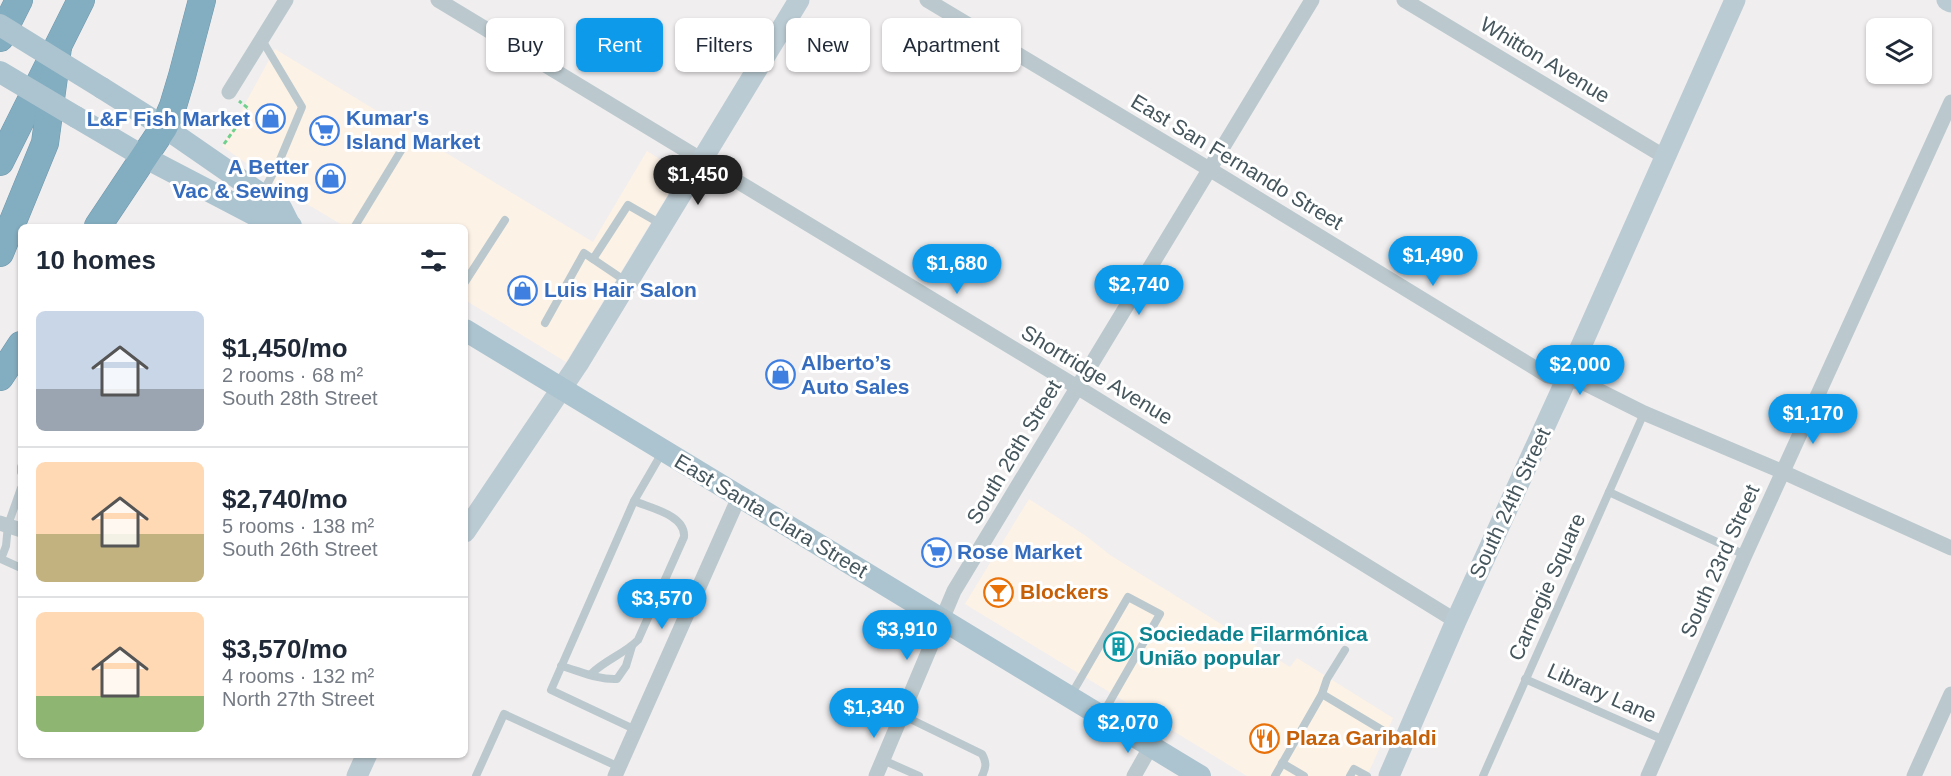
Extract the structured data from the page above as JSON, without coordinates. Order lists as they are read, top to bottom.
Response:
{
  "streets": {
    "main road": ["South 24th Street", "East Santa Clara Street"],
    "street": [
      "Whitton Avenue",
      "East San Fernando Street",
      "Shortridge Avenue",
      "South 26th Street",
      "South 23rd Street"
    ],
    "lane": ["Carnegie Square", "Library Lane"]
  },
  "crossings": [
    ["Whitton Avenue", "South 24th Street"],
    ["East San Fernando Street", "South 26th Street"],
    ["East San Fernando Street", "South 24th Street"],
    ["East San Fernando Street", "South 23rd Street"],
    ["East San Fernando Street", "Carnegie Square"],
    ["Shortridge Avenue", "South 26th Street"],
    ["Shortridge Avenue", "South 24th Street"],
    ["South 26th Street", "East Santa Clara Street"],
    ["South 23rd Street", "Library Lane"],
    ["Carnegie Square", "Library Lane"]
  ],
  "places": {
    "shop": [
      "L&F Fish Market",
      "A Better Vac & Sewing",
      "Luis Hair Salon",
      "Alberto’s Auto Sales"
    ],
    "supermarket": ["Kumar's Island Market", "Rose Market"],
    "bar": ["Blockers"],
    "building": ["Sociedade Filarmónica União popular"],
    "restaurant": ["Plaza Garibaldi"]
  },
  "page": {
    "chip": [
      "Buy",
      "Rent",
      "Filters",
      "New",
      "Apartment"
    ],
    "price": [
      "$1,450",
      "$1,490",
      "$1,680",
      "$2,740",
      "$2,000",
      "$1,170",
      "$3,570",
      "$3,910",
      "$1,340",
      "$2,070"
    ],
    "heading": "10 homes",
    "list": [
      {
        "name": "$1,450/mo",
        "note": "2 rooms · 68 m² · South 28th Street"
      },
      {
        "name": "$2,740/mo",
        "note": "5 rooms · 138 m² · South 26th Street"
      },
      {
        "name": "$3,570/mo",
        "note": "4 rooms · 132 m² · North 27th Street"
      }
    ]
  }
}
